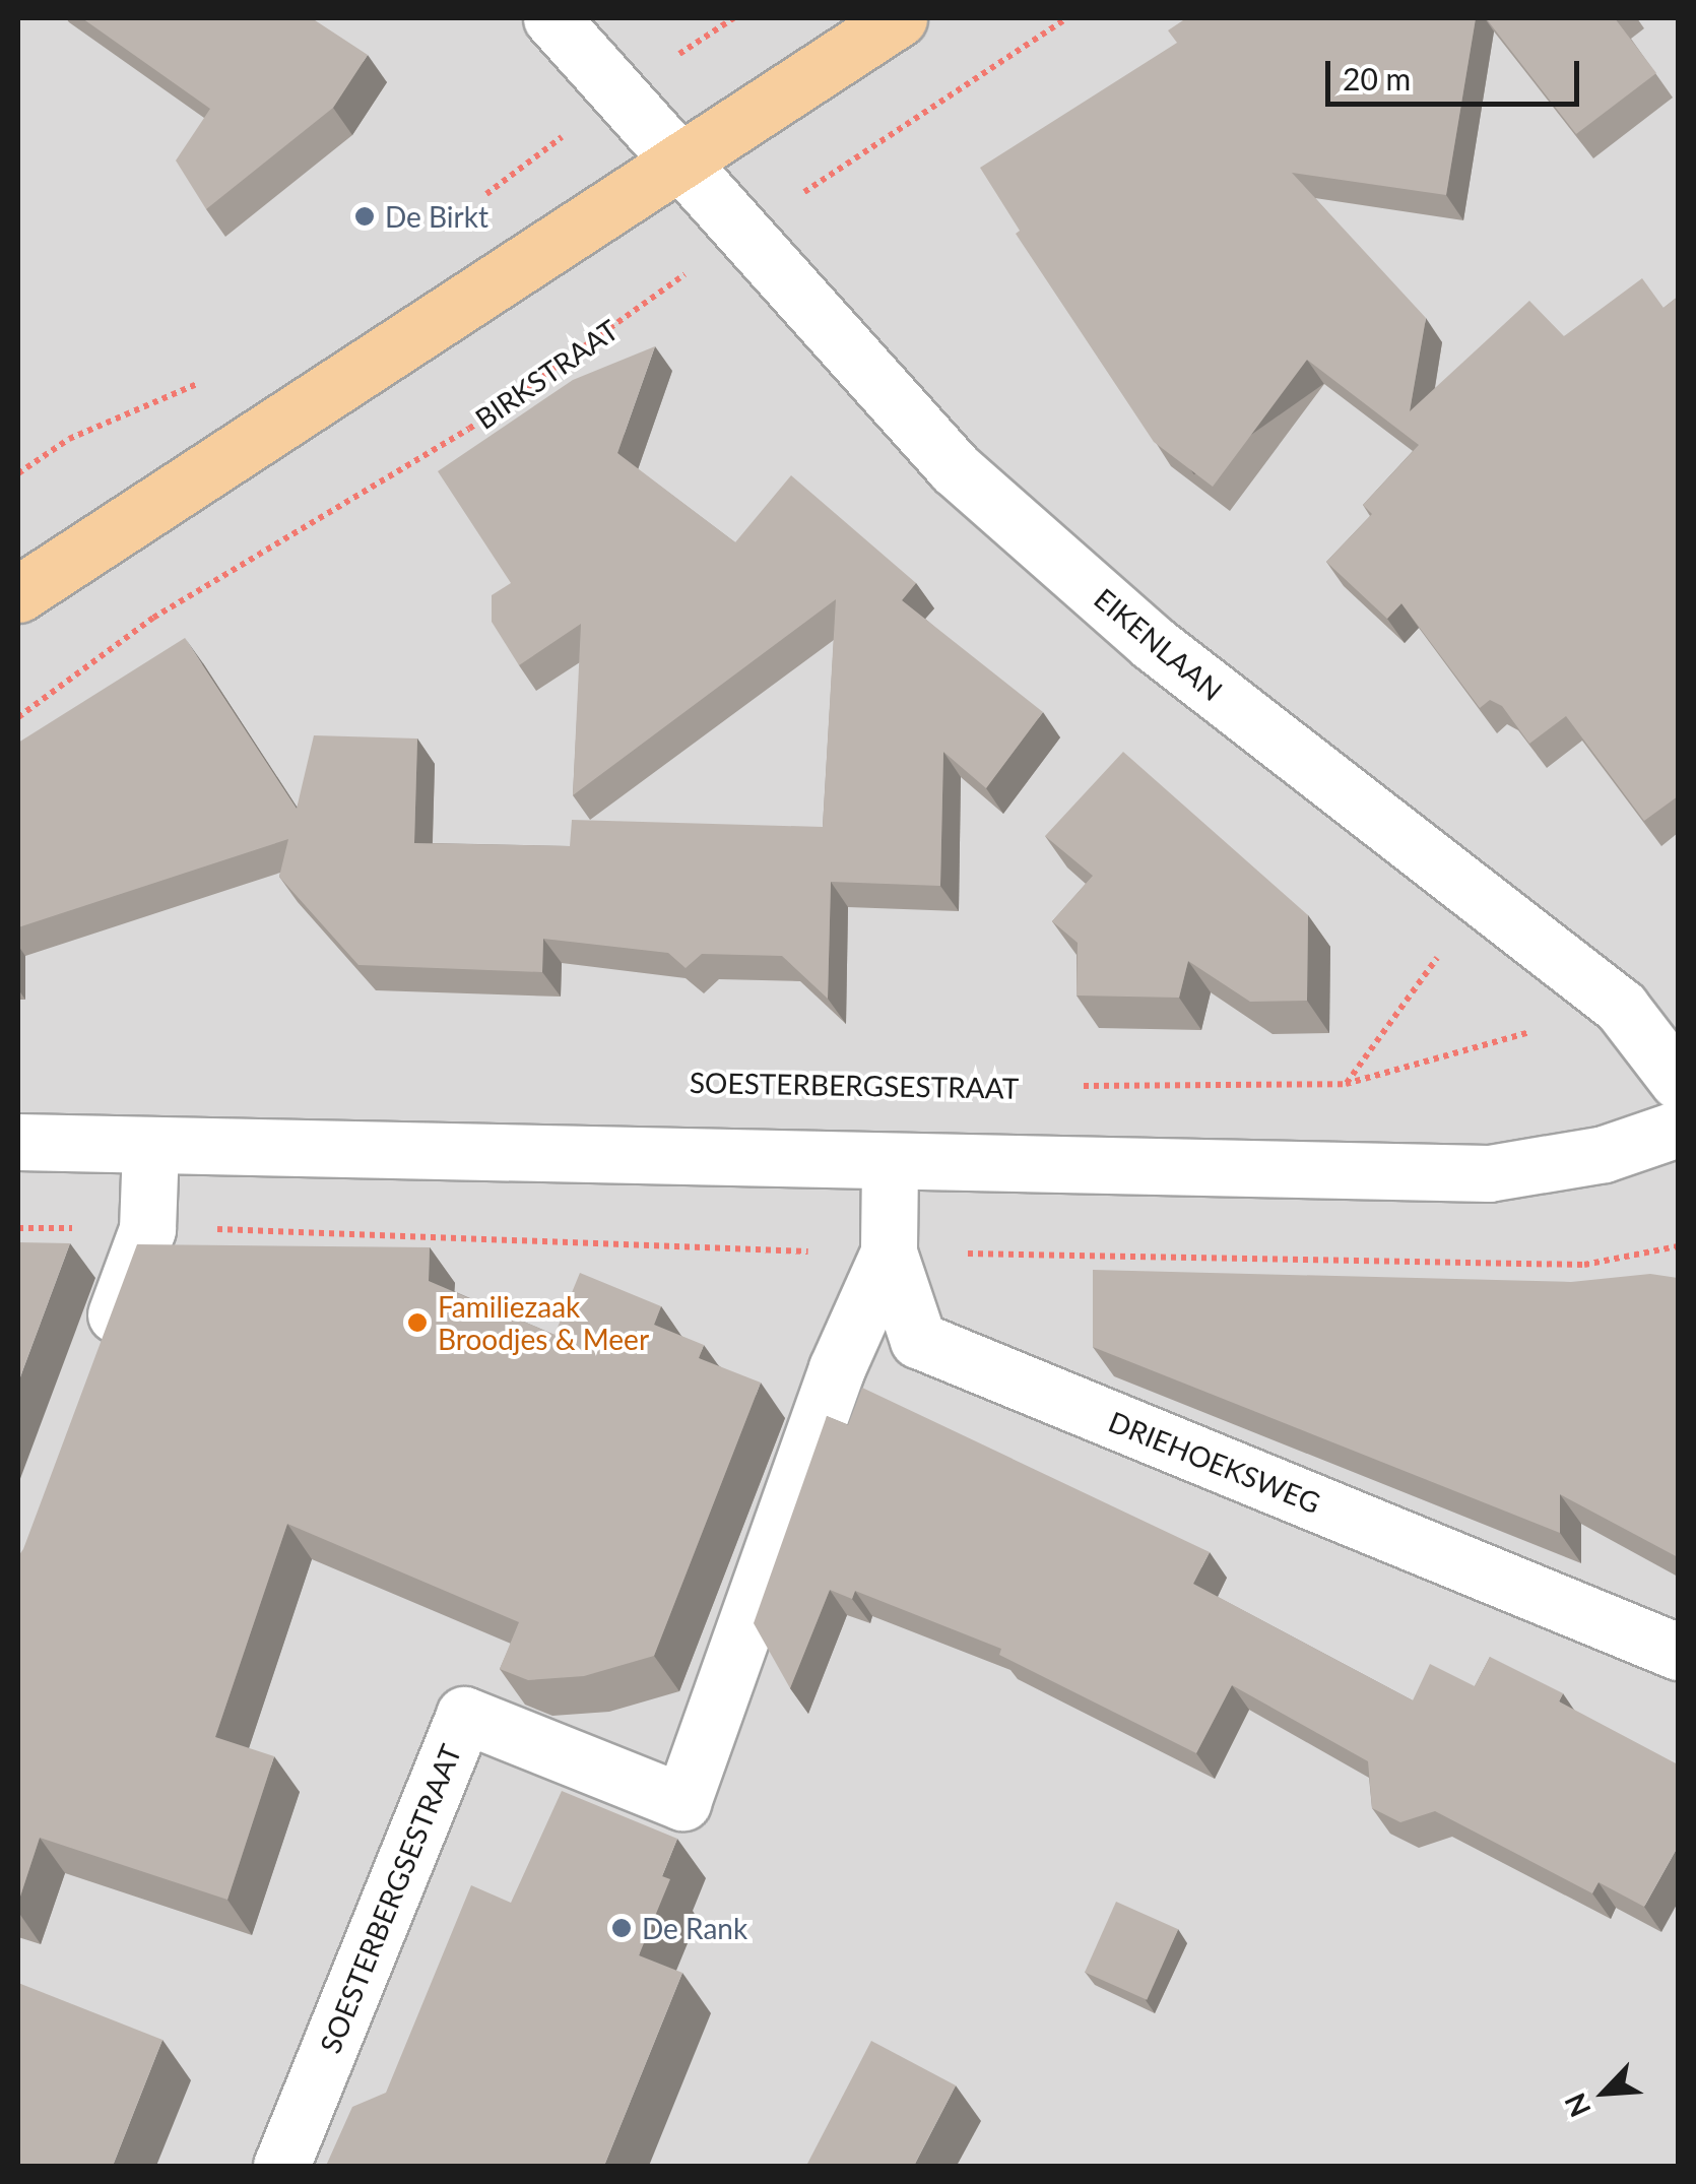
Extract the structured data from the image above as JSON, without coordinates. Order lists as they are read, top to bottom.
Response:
{
  "streets": {
    "street": ["EIKENLAAN", "SOESTERBERGSESTRAAT", "DRIEHOEKSWEG"],
    "path": ["BIRKSTRAAT"]
  },
  "crossings": [
    ["BIRKSTRAAT", "EIKENLAAN"],
    ["SOESTERBERGSESTRAAT", "DRIEHOEKSWEG"]
  ],
  "places": ["De Birkt", "Familiezaak Broodjes & Meer", "De Rank"],
  "scale_bar": "20 m",
  "north": "bottom left"
}
